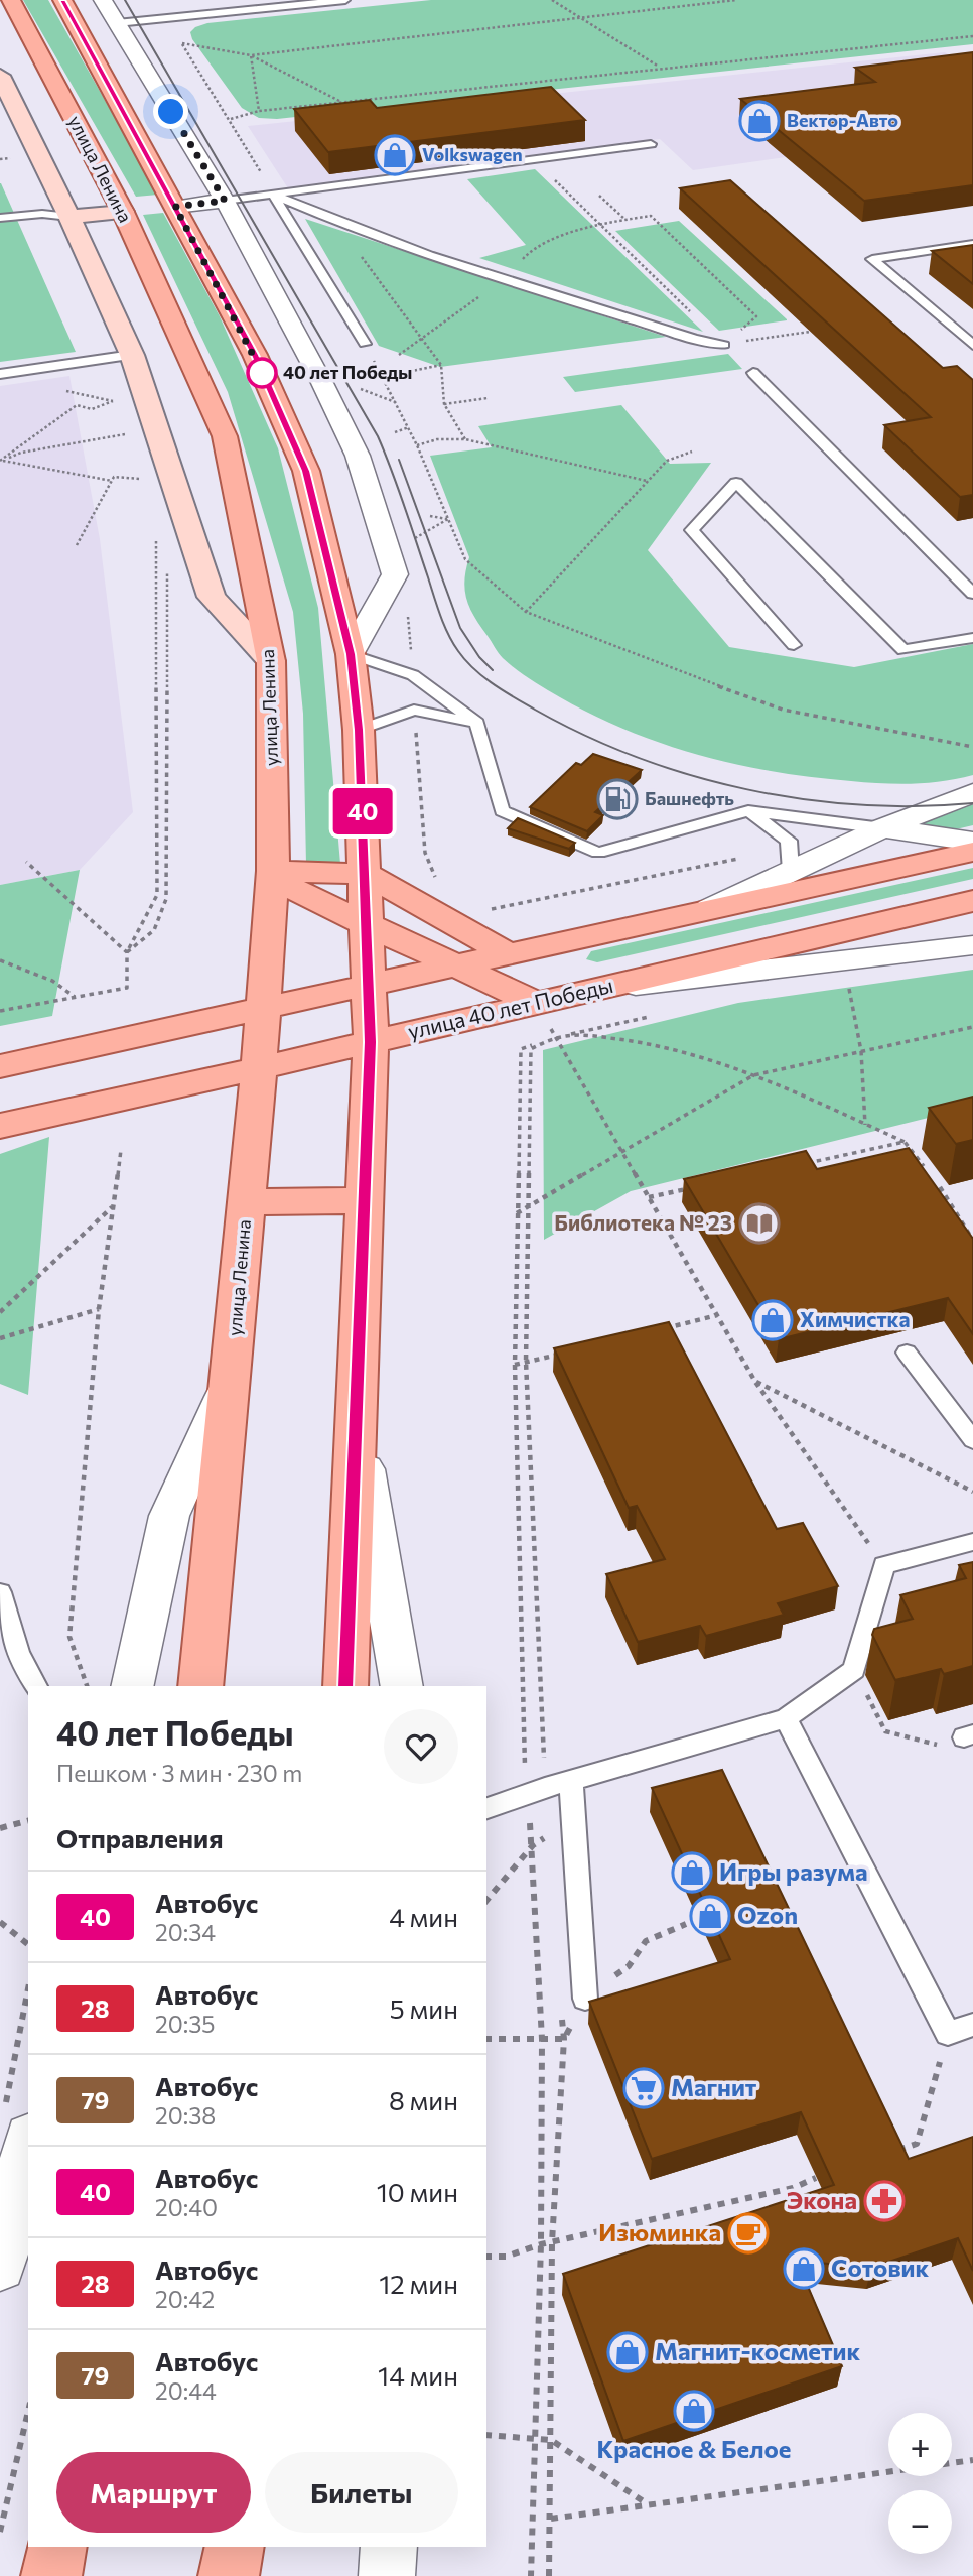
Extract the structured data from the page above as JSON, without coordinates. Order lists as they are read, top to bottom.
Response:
{
  "streets": {
    "main road": ["улица Ленина", "улица 40 лет Победы"]
  },
  "crossings": [
    ["улица Ленина", "улица 40 лет Победы"]
  ],
  "places": {
    "shop": [
      "Вектор-Авто",
      "Volkswagen",
      "Химчистка",
      "Игры разума",
      "Ozon",
      "Сотовик",
      "Магнит-косметик",
      "Красное & Белое"
    ],
    "other": ["40 лет Победы"],
    "fuel station": ["Башнефть"],
    "library": ["Библиотека № 23"],
    "supermarket": ["Магнит"],
    "pharmacy": ["Экона"],
    "cafe": ["Изюминка"]
  },
  "lines": ["bus line 40"],
  "page": {
    "on_map": "40",
    "heading": [
      ["40 лет Победы", "Пешком · 3 мин · 230 m"],
      "Отправления"
    ],
    "list": [
      {
        "mark": "40",
        "name": "Автобус",
        "note": "20:34",
        "value": "4 мин"
      },
      {
        "mark": "28",
        "name": "Автобус",
        "note": "20:35",
        "value": "5 мин"
      },
      {
        "mark": "79",
        "name": "Автобус",
        "note": "20:38",
        "value": "8 мин"
      },
      {
        "mark": "40",
        "name": "Автобус",
        "note": "20:40",
        "value": "10 мин"
      },
      {
        "mark": "28",
        "name": "Автобус",
        "note": "20:42",
        "value": "12 мин"
      },
      {
        "mark": "79",
        "name": "Автобус",
        "note": "20:44",
        "value": "14 мин"
      }
    ],
    "map_buttons": ["+", "−"],
    "buttons": ["Маршрут", "Билеты"]
  }
}
